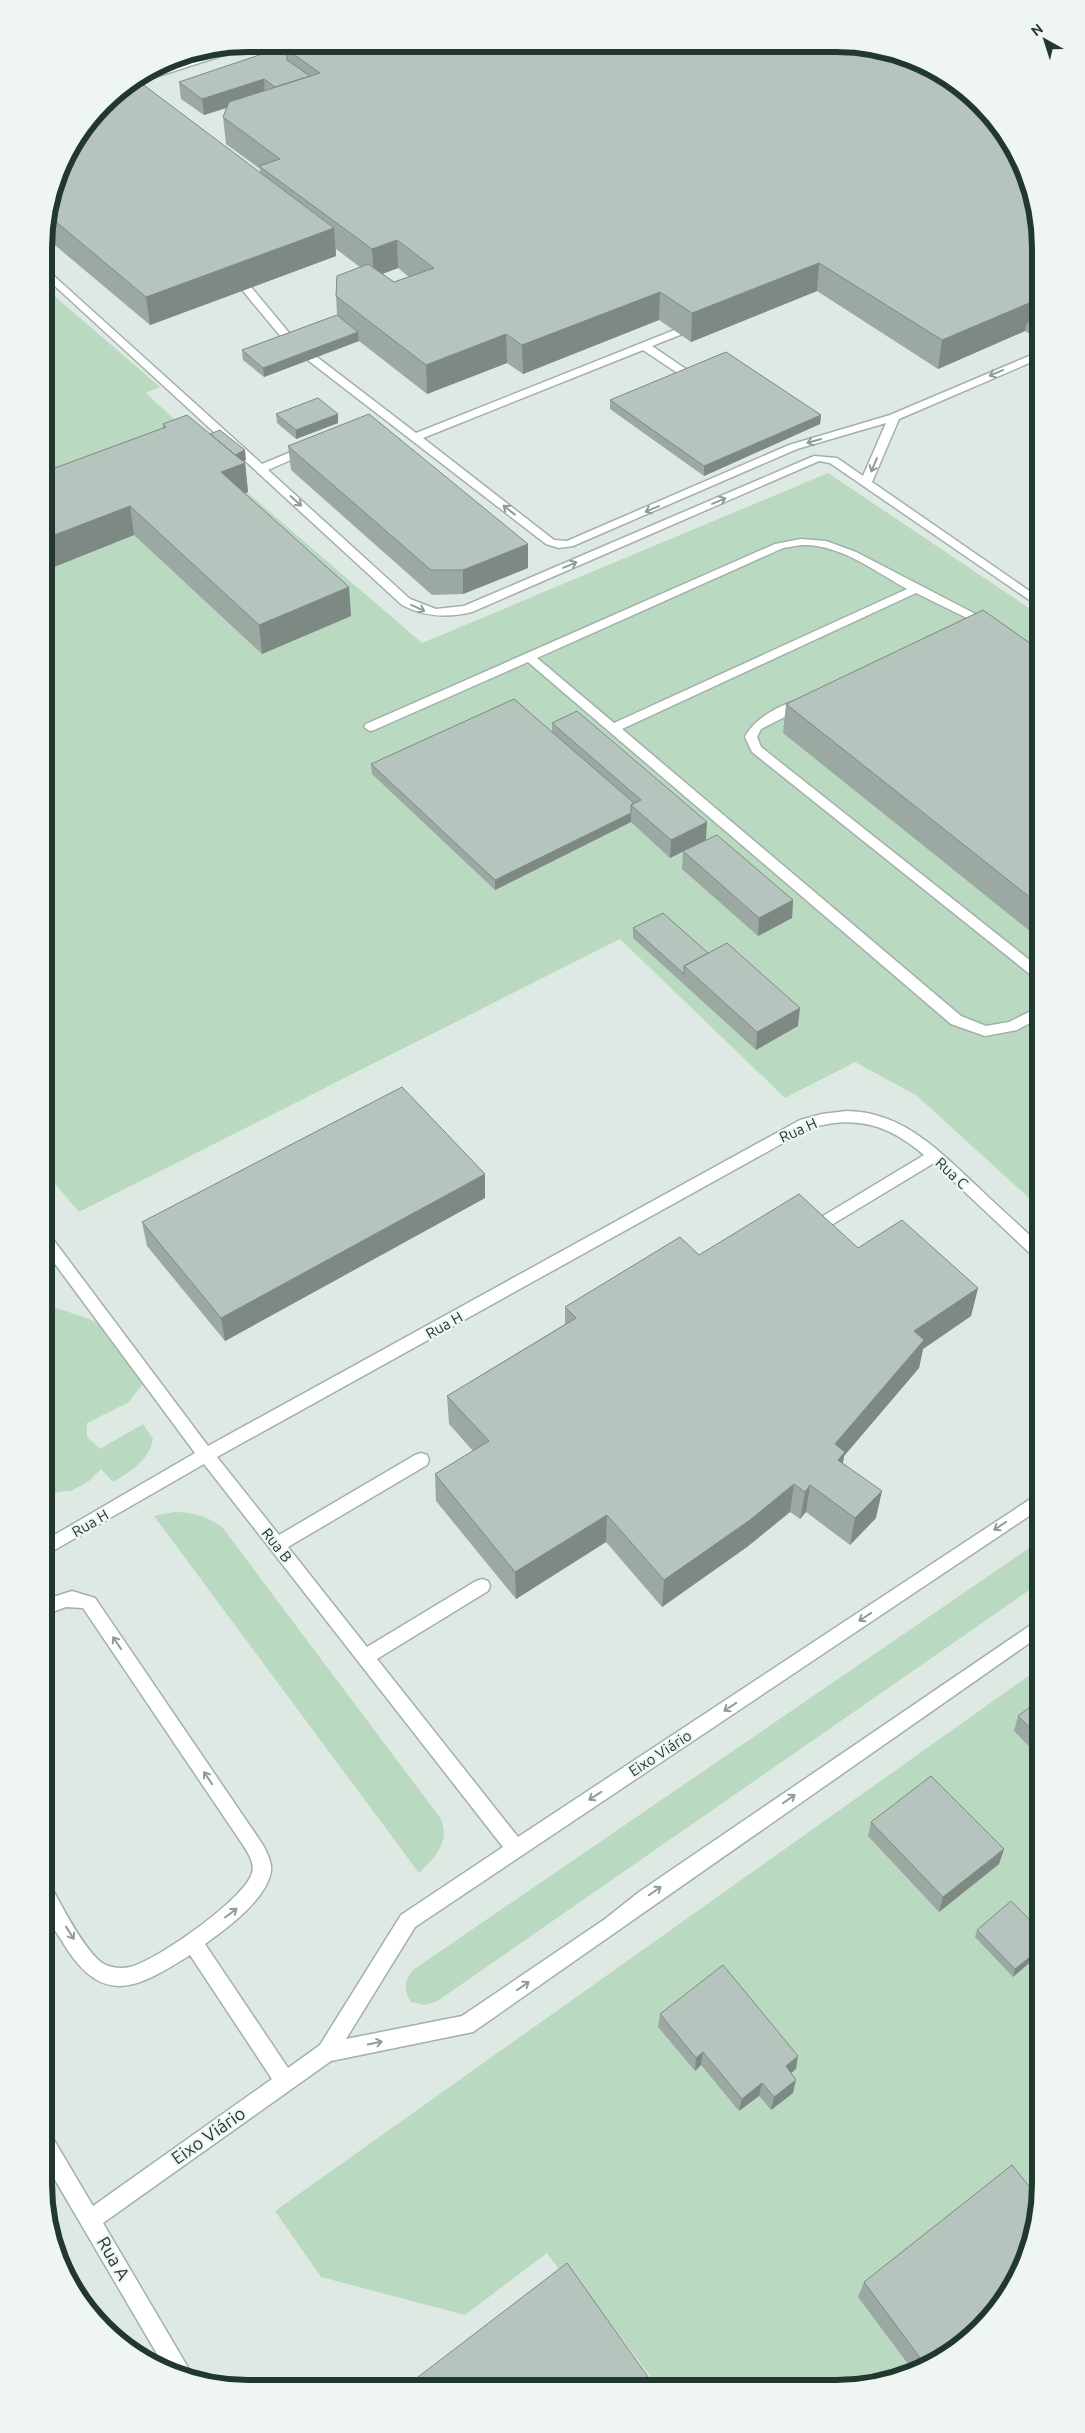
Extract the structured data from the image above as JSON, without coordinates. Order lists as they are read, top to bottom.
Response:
{
  "streets": {
    "street": [
      "Rua H",
      "Rua C",
      "Rua B",
      "Eixo Viário",
      "Rua A"
    ]
  },
  "crossings": [
    ["Rua H", "Rua C"],
    ["Rua H", "Rua B"],
    ["Rua B", "Eixo Viário"],
    ["Eixo Viário", "Rua A"]
  ],
  "north": "top left"
}
